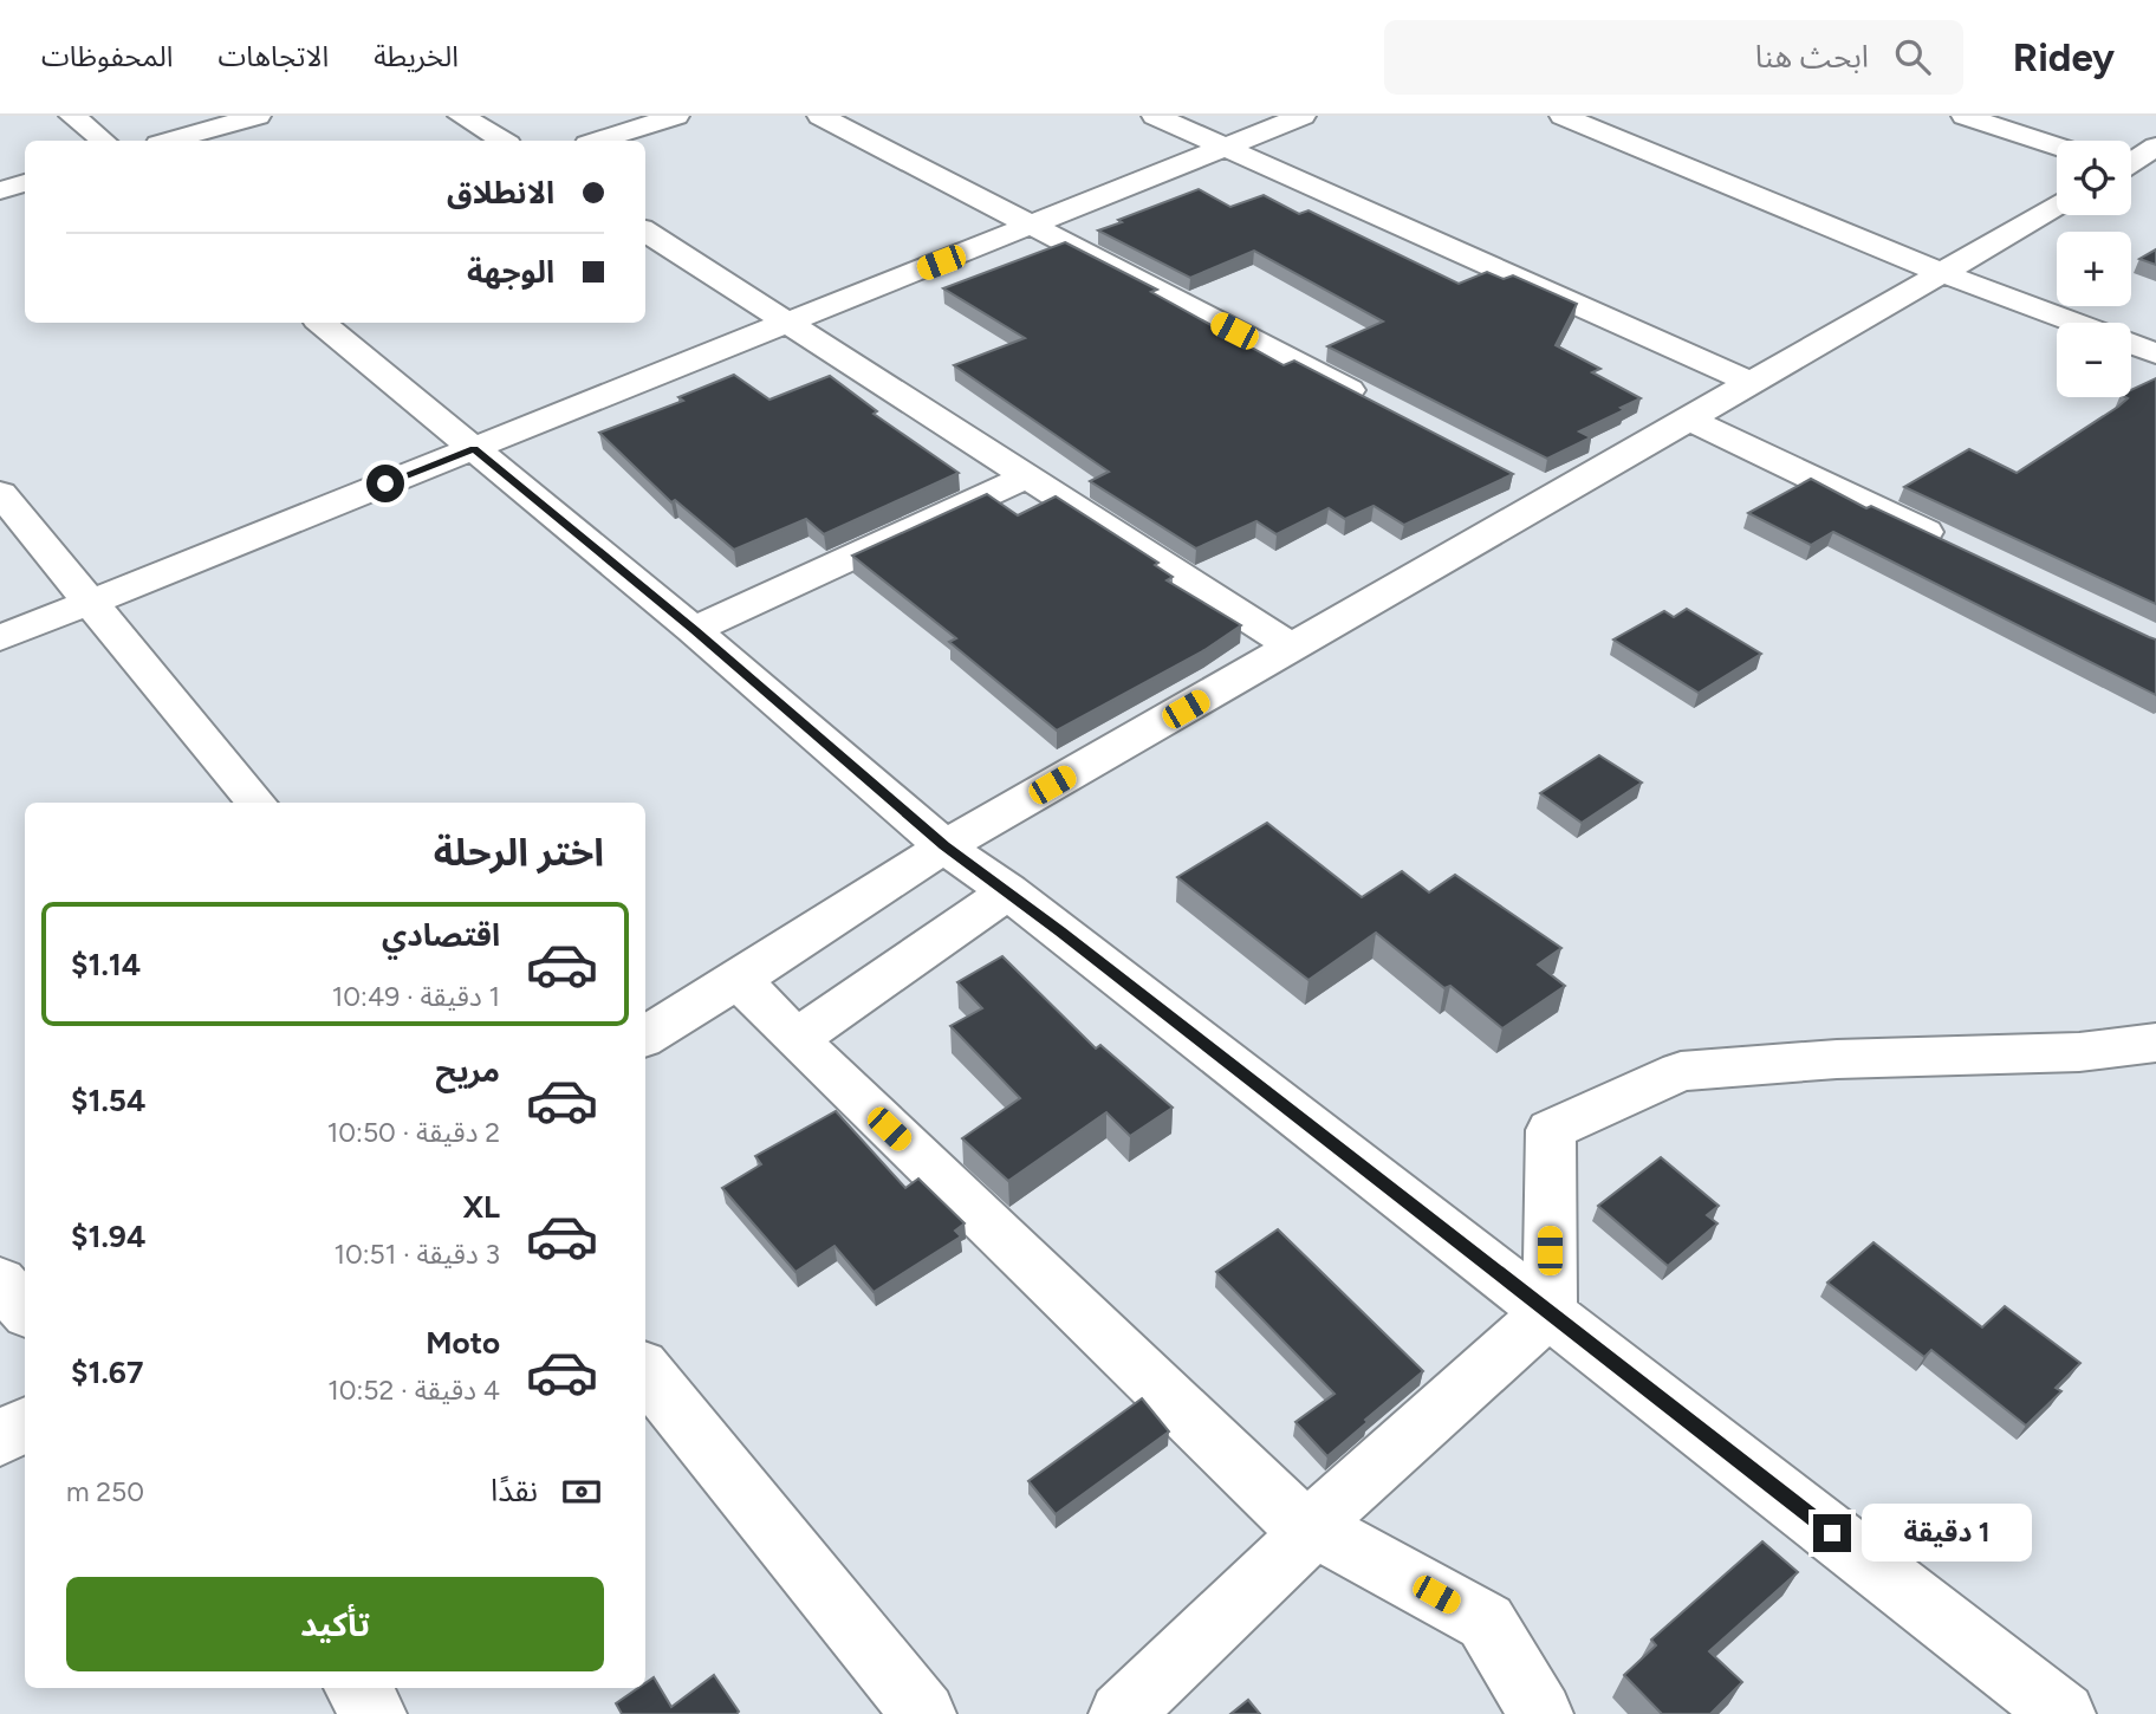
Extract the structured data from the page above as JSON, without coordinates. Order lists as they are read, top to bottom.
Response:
{
  "page": {
    "header": "Ridey",
    "search": "ابحث هنا",
    "nav": ["الخريطة", "الاتجاهات", "المحفوظات"],
    "map_buttons": ["+", "−"],
    "banner": ["الانطلاق", "الوجهة"],
    "heading": "اختر الرحلة",
    "list": [
      {
        "name": "اقتصادي",
        "note": "1 دقيقة · 10:49",
        "value": "$1.14"
      },
      {
        "name": "مريح",
        "note": "2 دقيقة · 10:50",
        "value": "$1.54"
      },
      {
        "name": "XL",
        "note": "3 دقيقة · 10:51",
        "value": "$1.94"
      },
      {
        "name": "Moto",
        "note": "4 دقيقة · 10:52",
        "value": "$1.67"
      }
    ],
    "pay": ["نقدًا", "250 m"],
    "bubble": "1 دقيقة",
    "buttons": "تأكيد"
  }
}
